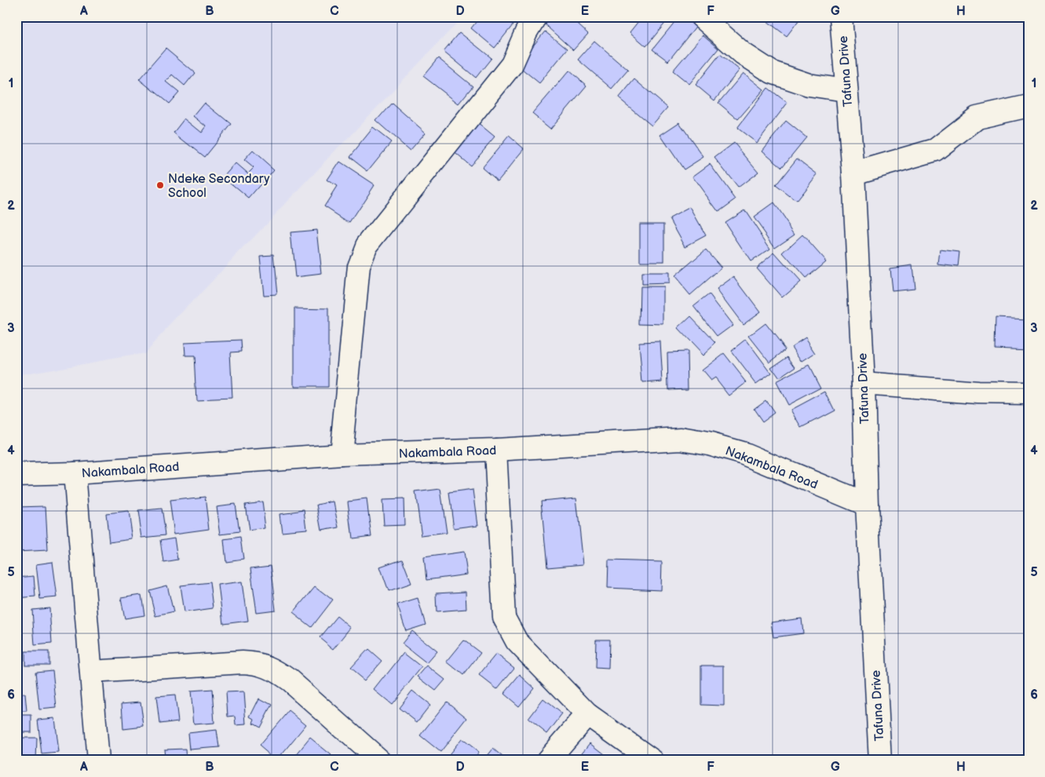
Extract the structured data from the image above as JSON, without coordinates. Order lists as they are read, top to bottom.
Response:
{
  "streets": {
    "street": ["Tafuna Drive", "Nakambala Road"]
  },
  "crossings": [
    ["Tafuna Drive", "Nakambala Road"]
  ],
  "places": ["Ndeke Secondary School"],
  "grid": {
    "columns": [
      "A",
      "B",
      "C",
      "D",
      "E",
      "F",
      "G",
      "H"
    ],
    "rows": [
      "1",
      "2",
      "3",
      "4",
      "5",
      "6"
    ]
  }
}
